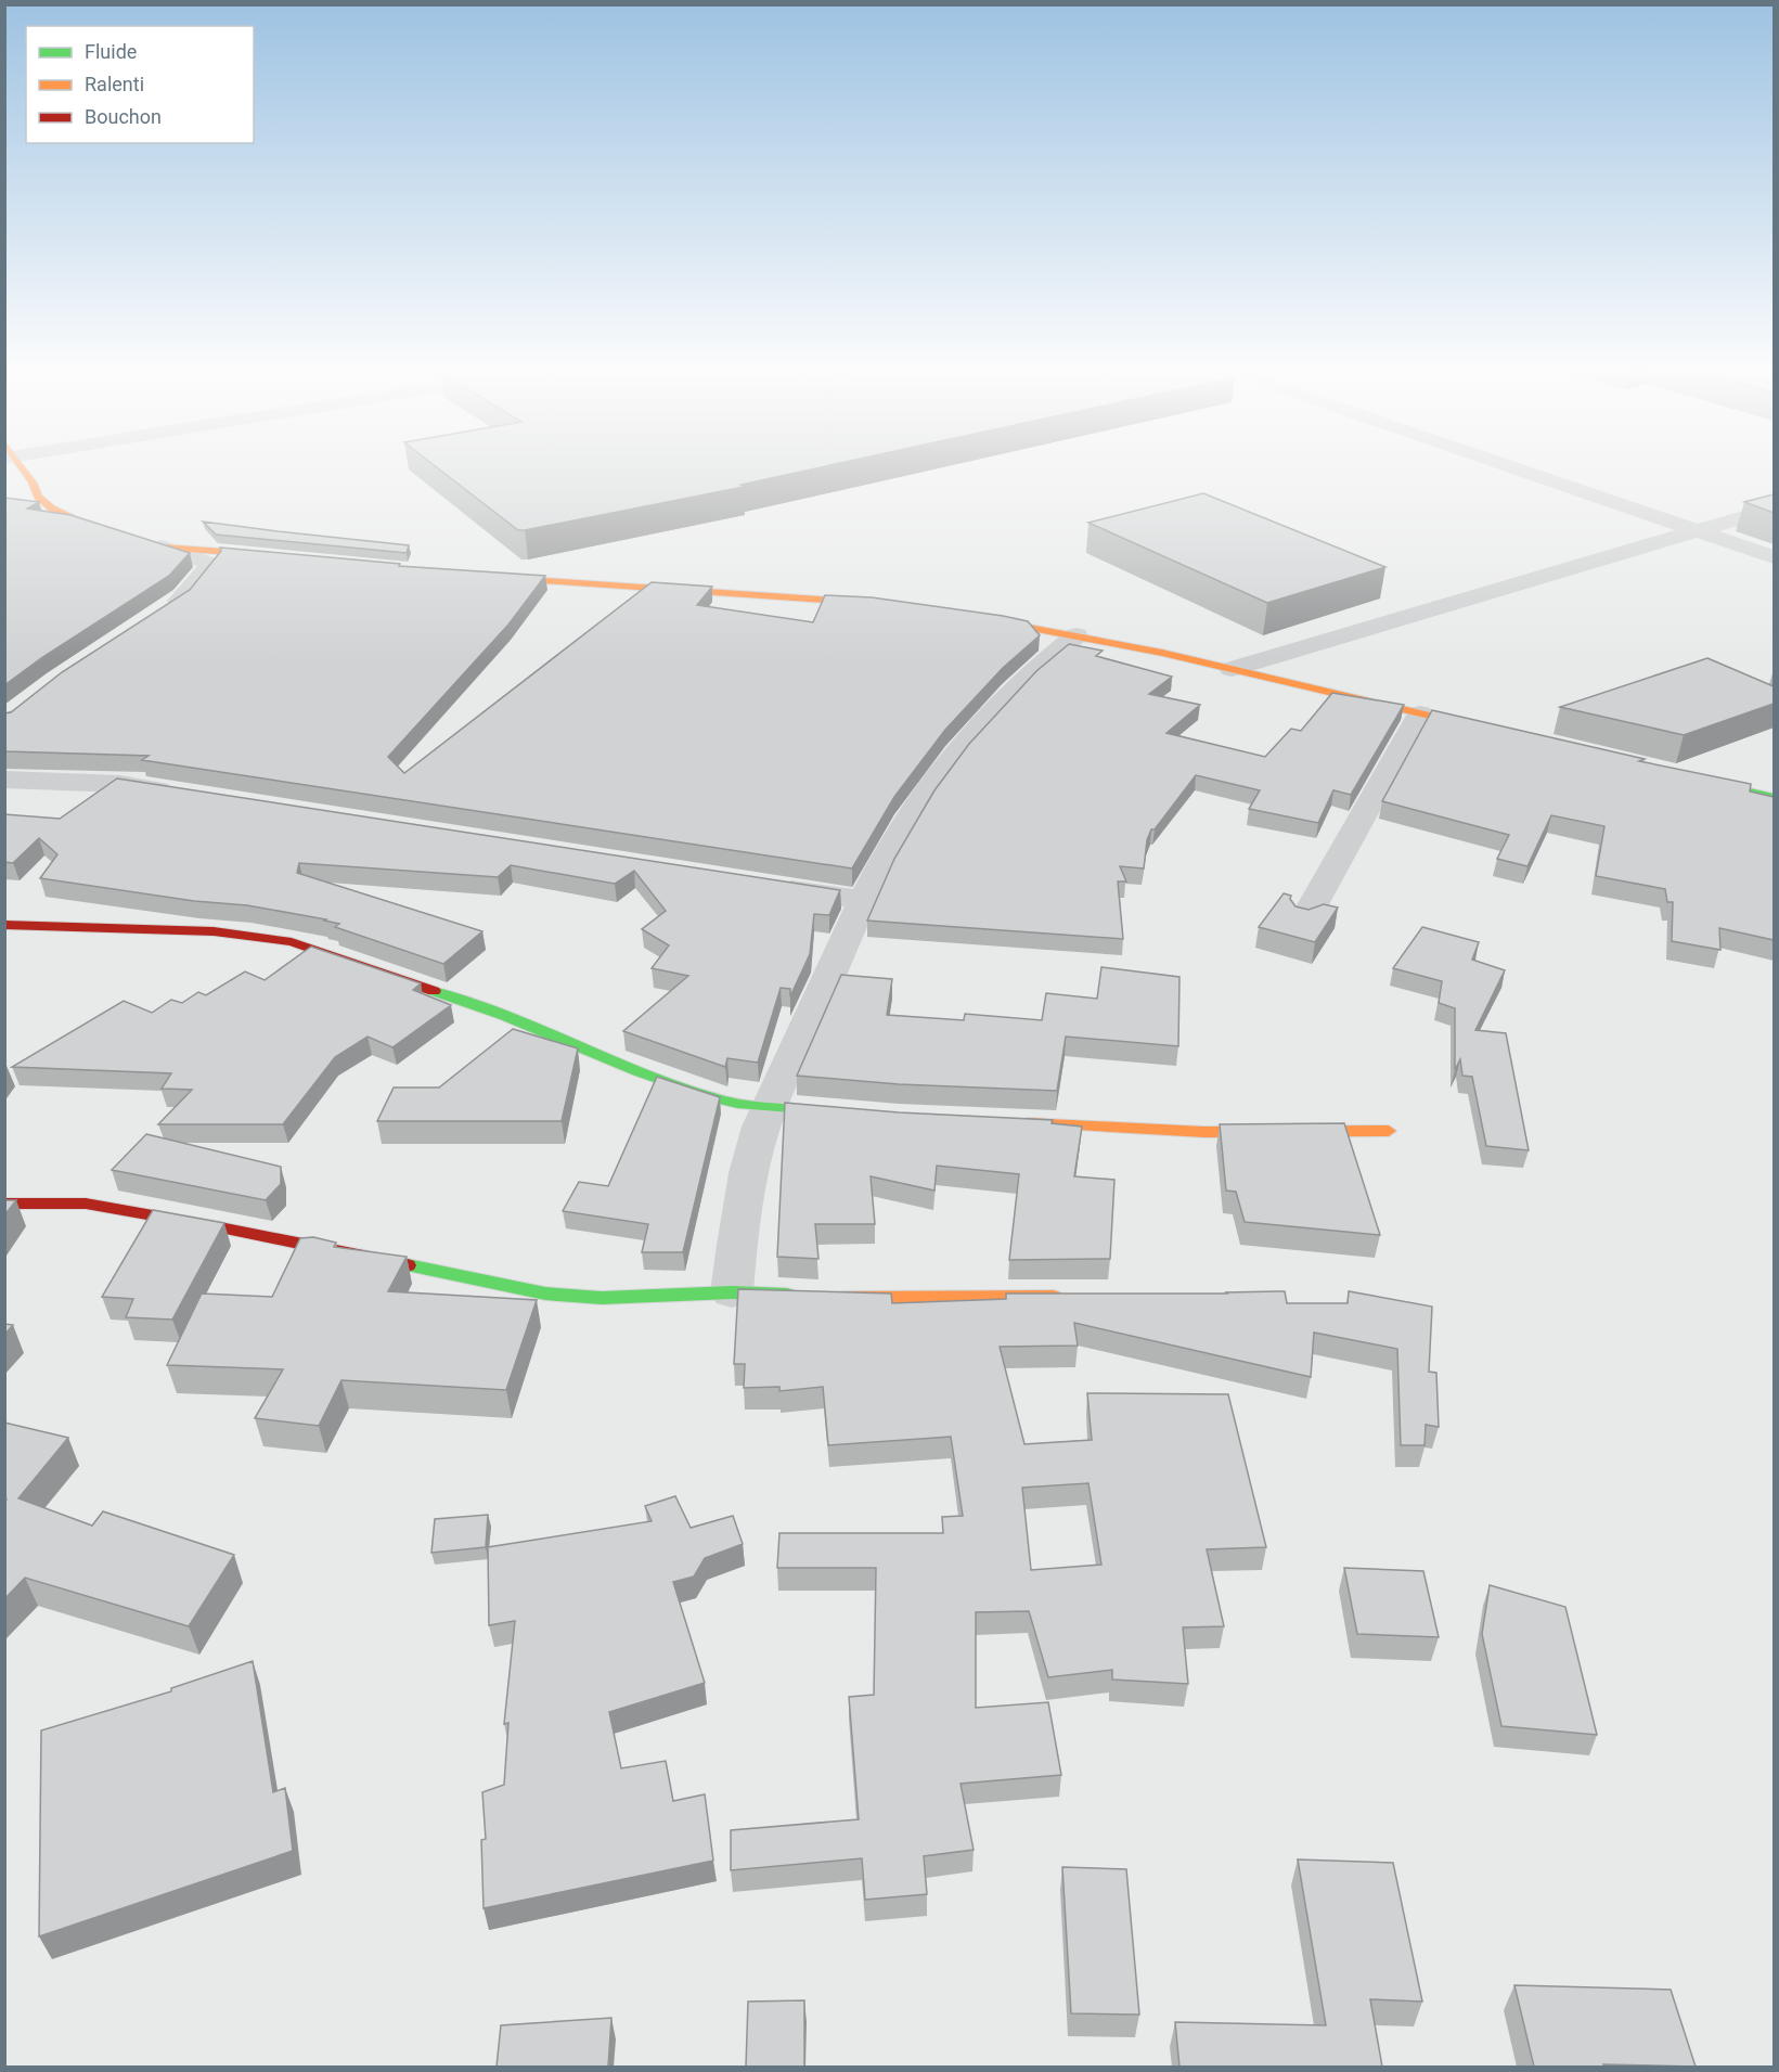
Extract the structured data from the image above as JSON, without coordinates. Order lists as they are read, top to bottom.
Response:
{
  "legend": ["Fluide", "Ralenti", "Bouchon"]
}
